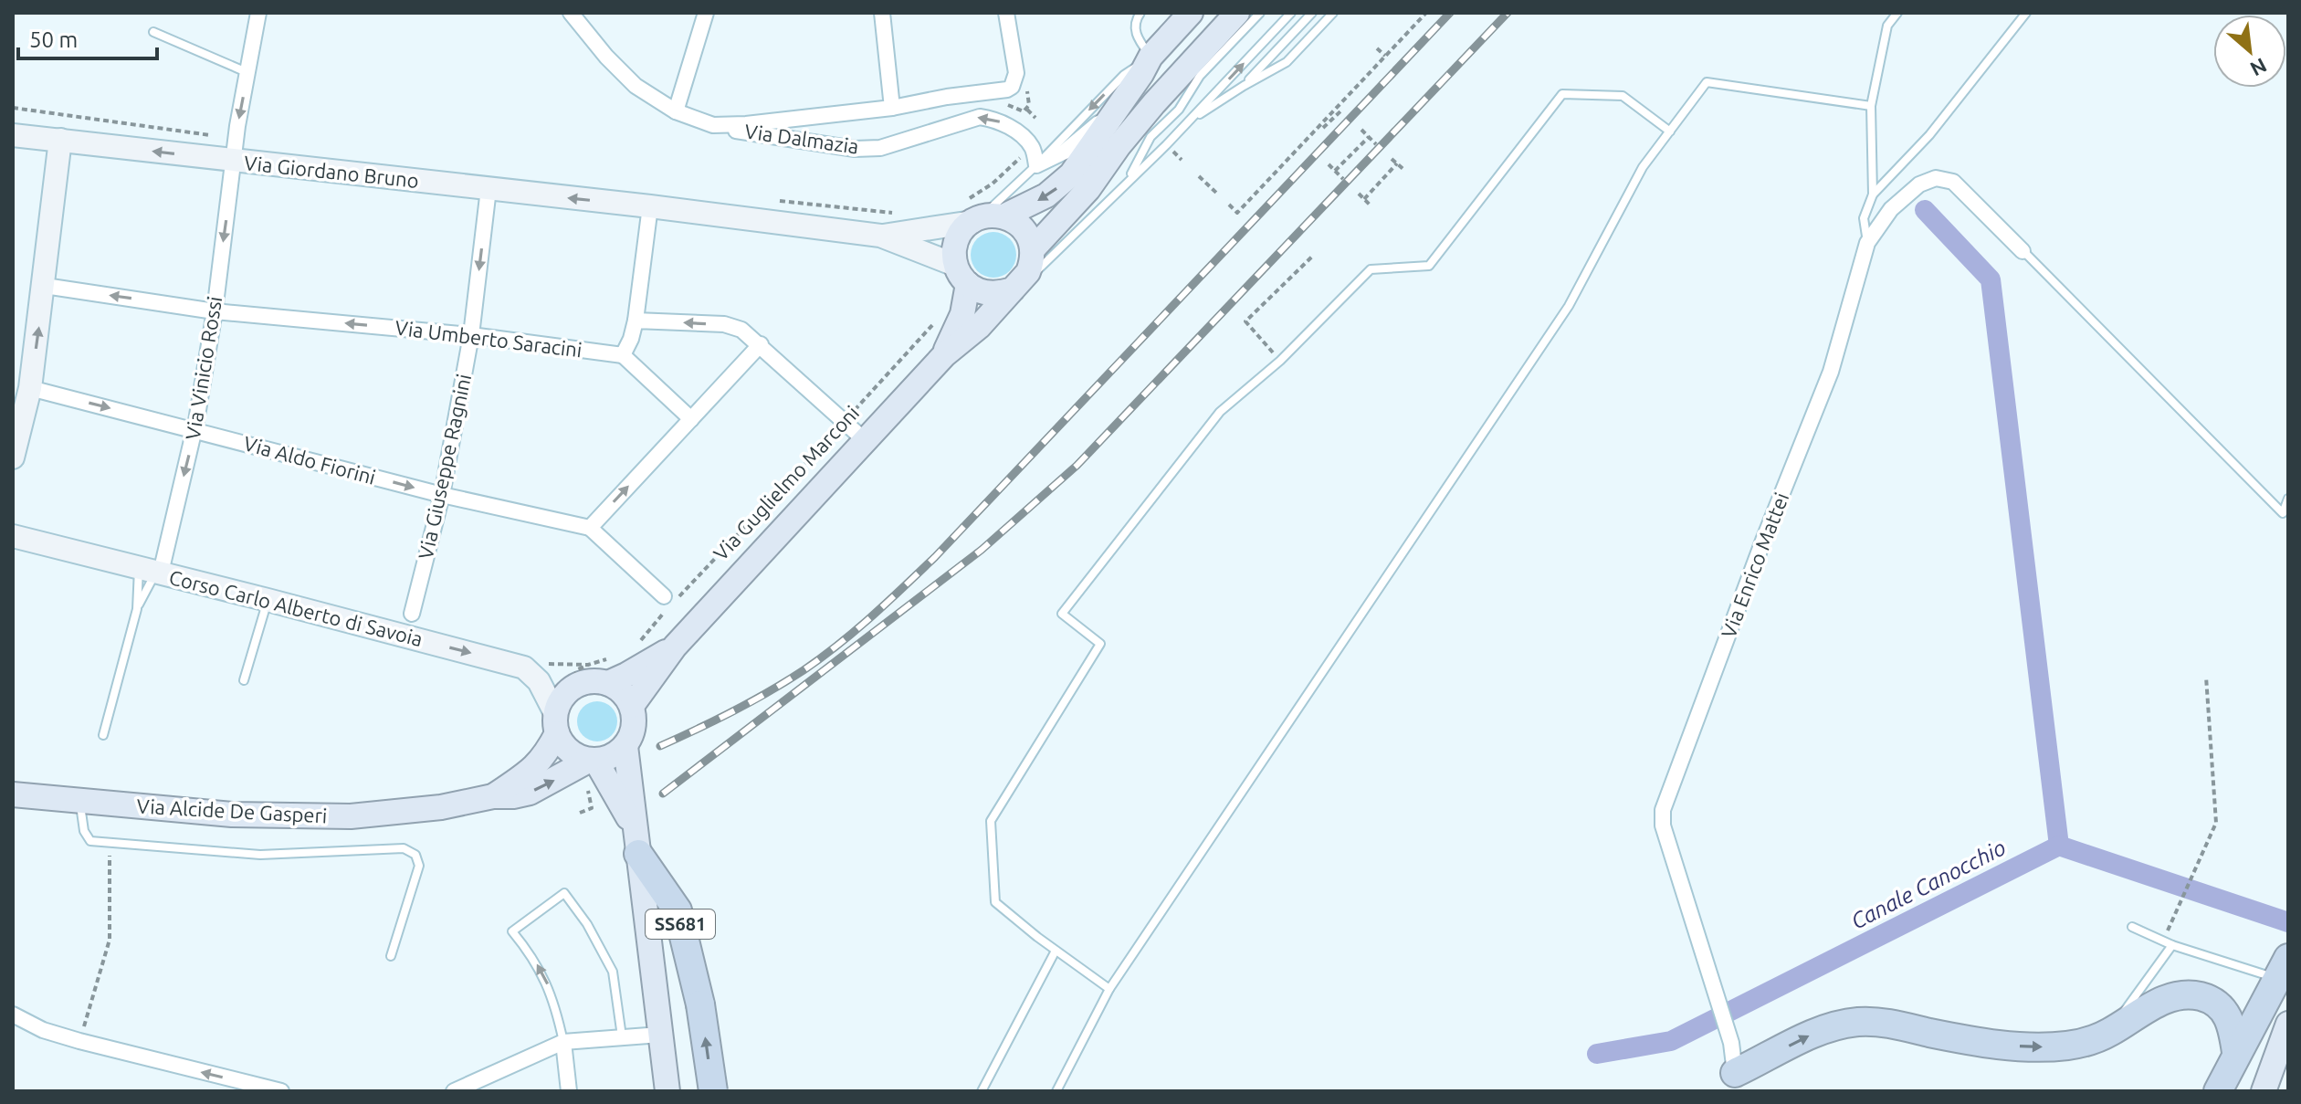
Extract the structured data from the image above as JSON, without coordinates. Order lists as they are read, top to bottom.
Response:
{
  "streets": {
    "highway": ["SS681"],
    "main road": [
      "Via Giordano Bruno",
      "Via Guglielmo Marconi",
      "Corso Carlo Alberto di Savoia",
      "Via Alcide De Gasperi"
    ],
    "street": [
      "Via Dalmazia",
      "Via Umberto Saracini",
      "Via Vinicio Rossi",
      "Via Aldo Fiorini",
      "Via Giuseppe Ragnini",
      "Via Enrico Mattei"
    ]
  },
  "crossings": [
    ["Via Giordano Bruno", "Via Vinicio Rossi"],
    ["Via Giordano Bruno", "Via Giuseppe Ragnini"],
    ["Via Giordano Bruno", "Via Guglielmo Marconi"],
    ["Via Umberto Saracini", "Via Vinicio Rossi"],
    ["Via Umberto Saracini", "Via Giuseppe Ragnini"],
    ["Via Vinicio Rossi", "Via Aldo Fiorini"],
    ["Via Vinicio Rossi", "Corso Carlo Alberto di Savoia"],
    ["Via Aldo Fiorini", "Via Giuseppe Ragnini"],
    ["Via Guglielmo Marconi", "Corso Carlo Alberto di Savoia"],
    ["Via Guglielmo Marconi", "Via Alcide De Gasperi"],
    ["Corso Carlo Alberto di Savoia", "Via Alcide De Gasperi"]
  ],
  "one_way": [
    "Via Umberto Saracini",
    "Via Vinicio Rossi",
    "Via Aldo Fiorini",
    "Corso Carlo Alberto di Savoia"
  ],
  "water": ["Canale Canocchio"],
  "scale_bar": "50 m",
  "north": "bottom right"
}
